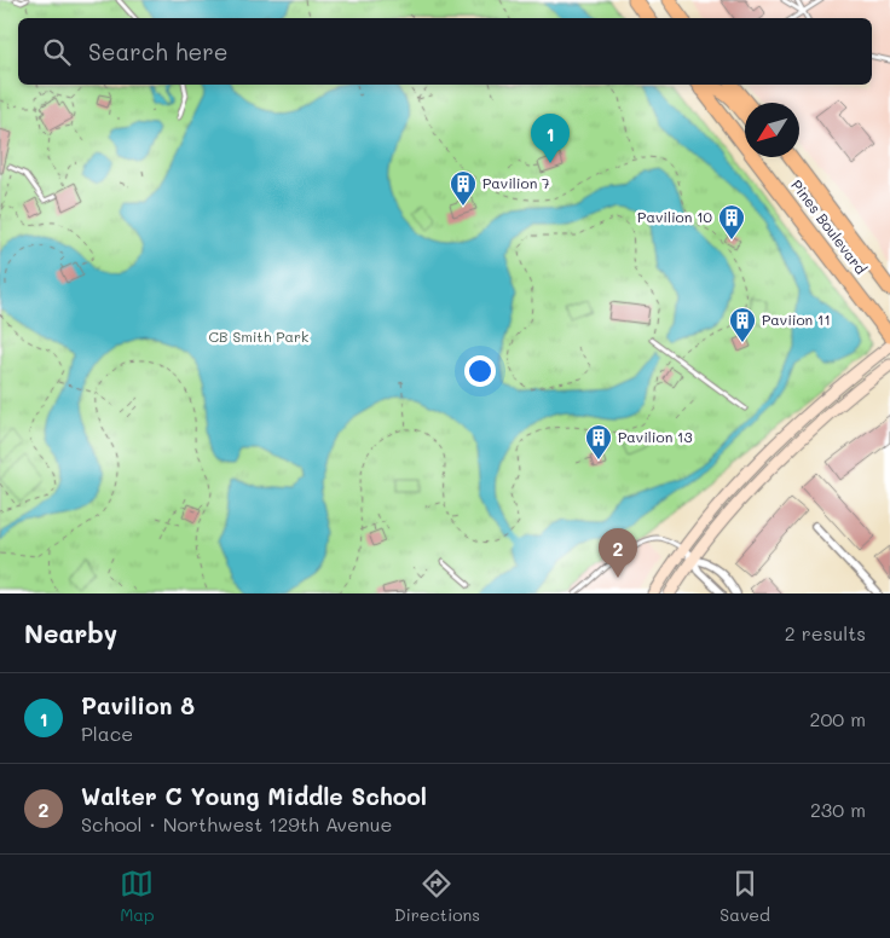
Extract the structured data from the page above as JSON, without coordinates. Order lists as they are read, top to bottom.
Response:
{
  "streets": {
    "highway": ["Pines Boulevard"]
  },
  "parks": ["CB Smith Park"],
  "places": {
    "building": [
      "Pavilion 7",
      "Pavilion 10",
      "Paviion 11",
      "Pavilion 13"
    ]
  },
  "north": "bottom left",
  "page": {
    "search": "Search here",
    "pins": ["1", "2"],
    "heading": ["Nearby", "2 results"],
    "list": [
      {
        "mark": "1",
        "name": "Pavilion 8",
        "note": "Place",
        "value": "200 m"
      },
      {
        "mark": "2",
        "name": "Walter C Young Middle School",
        "note": "School · Northwest 129th Avenue",
        "value": "230 m"
      }
    ],
    "nav": ["Map", "Directions", "Saved"]
  }
}
